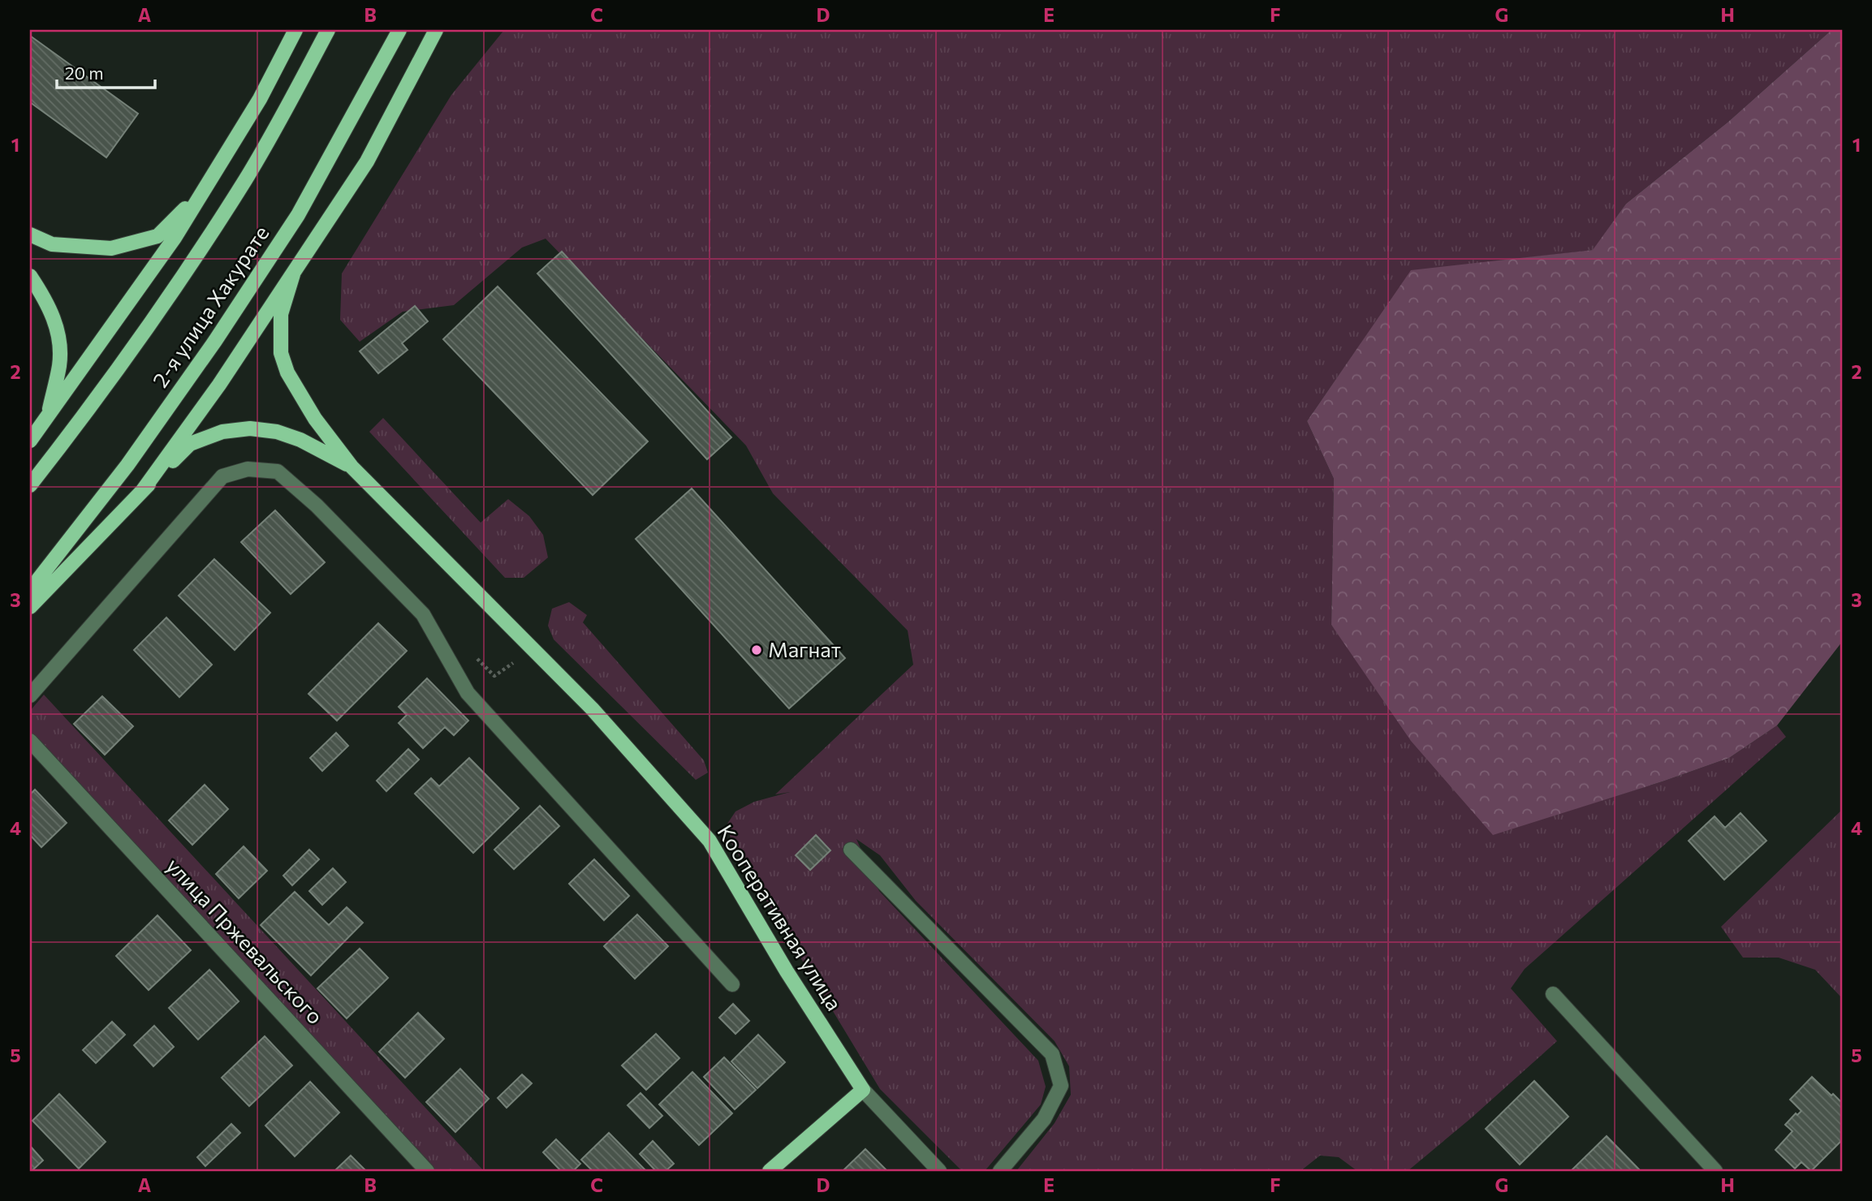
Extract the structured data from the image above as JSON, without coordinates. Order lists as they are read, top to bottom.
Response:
{
  "streets": {
    "main road": ["2-я улица Хакурате", "Кооперативная улица"],
    "street": ["улица Пржевальского"]
  },
  "places": ["Магнат"],
  "scale_bar": "20 m",
  "grid": {
    "columns": [
      "A",
      "B",
      "C",
      "D",
      "E",
      "F",
      "G",
      "H"
    ],
    "rows": [
      "1",
      "2",
      "3",
      "4",
      "5"
    ]
  }
}
